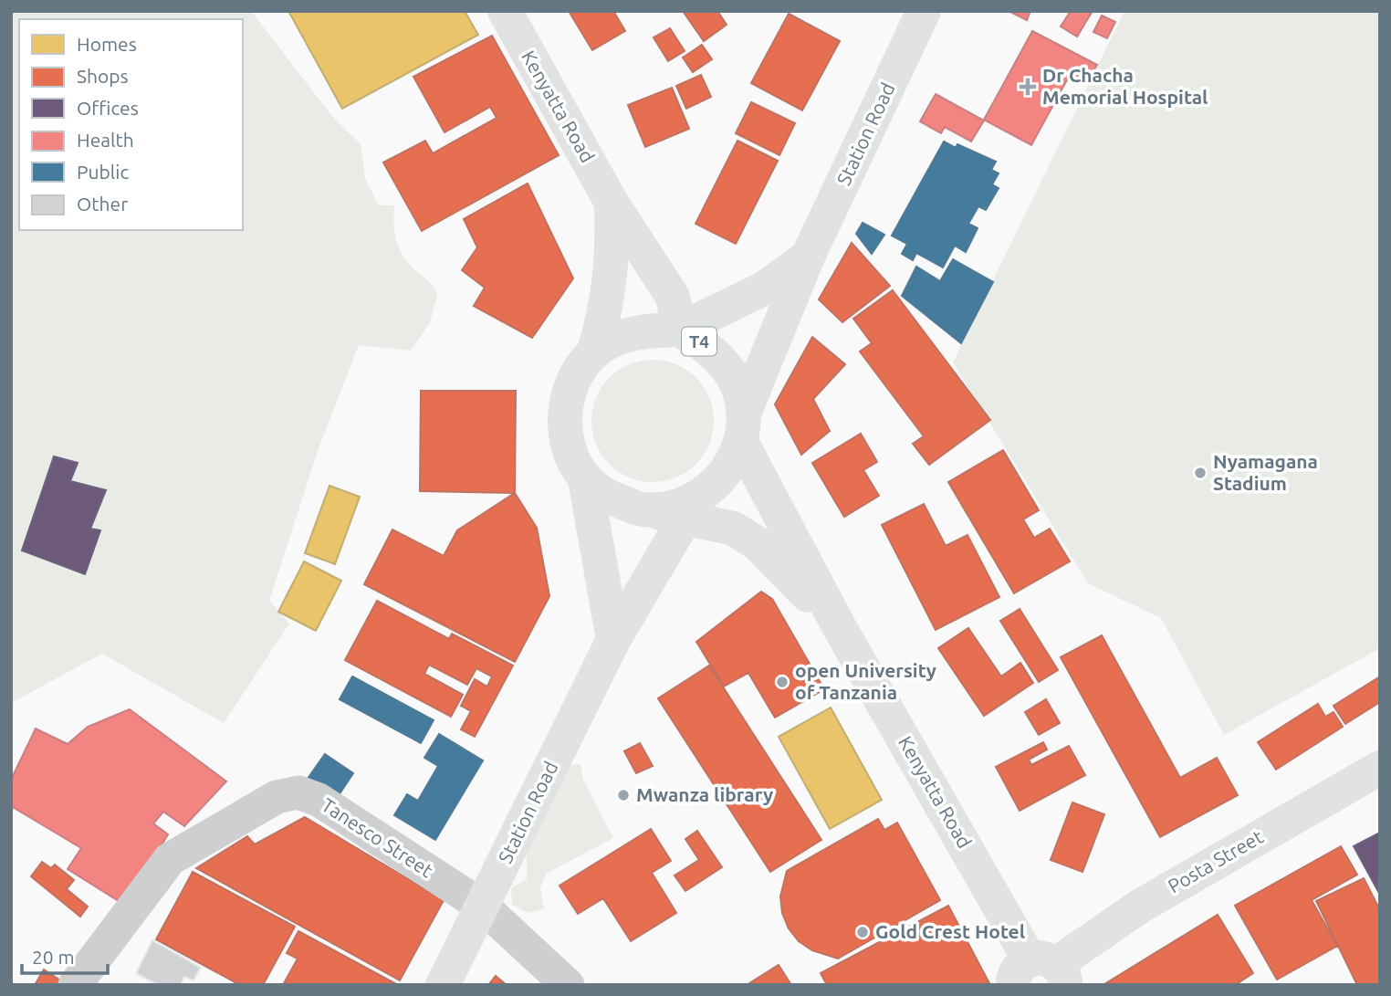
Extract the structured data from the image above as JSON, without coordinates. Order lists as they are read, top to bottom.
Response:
{
  "streets": {
    "main road": [
      "Kenyatta Road",
      "Station Road",
      "T4",
      "Posta Street"
    ],
    "street": ["Tanesco Street"]
  },
  "crossings": [
    ["Kenyatta Road", "Station Road"],
    ["Kenyatta Road", "T4"],
    ["Kenyatta Road", "Posta Street"],
    ["Station Road", "T4"],
    ["Station Road", "Tanesco Street"]
  ],
  "places": {
    "health": ["Dr Chacha Memorial Hospital"],
    "other": [
      "Nyamagana Stadium",
      "open University of Tanzania",
      "Mwanza library",
      "Gold Crest Hotel"
    ]
  },
  "legend": [
    "Homes",
    "Shops",
    "Offices",
    "Health",
    "Public",
    "Other"
  ],
  "scale_bar": "20 m"
}
